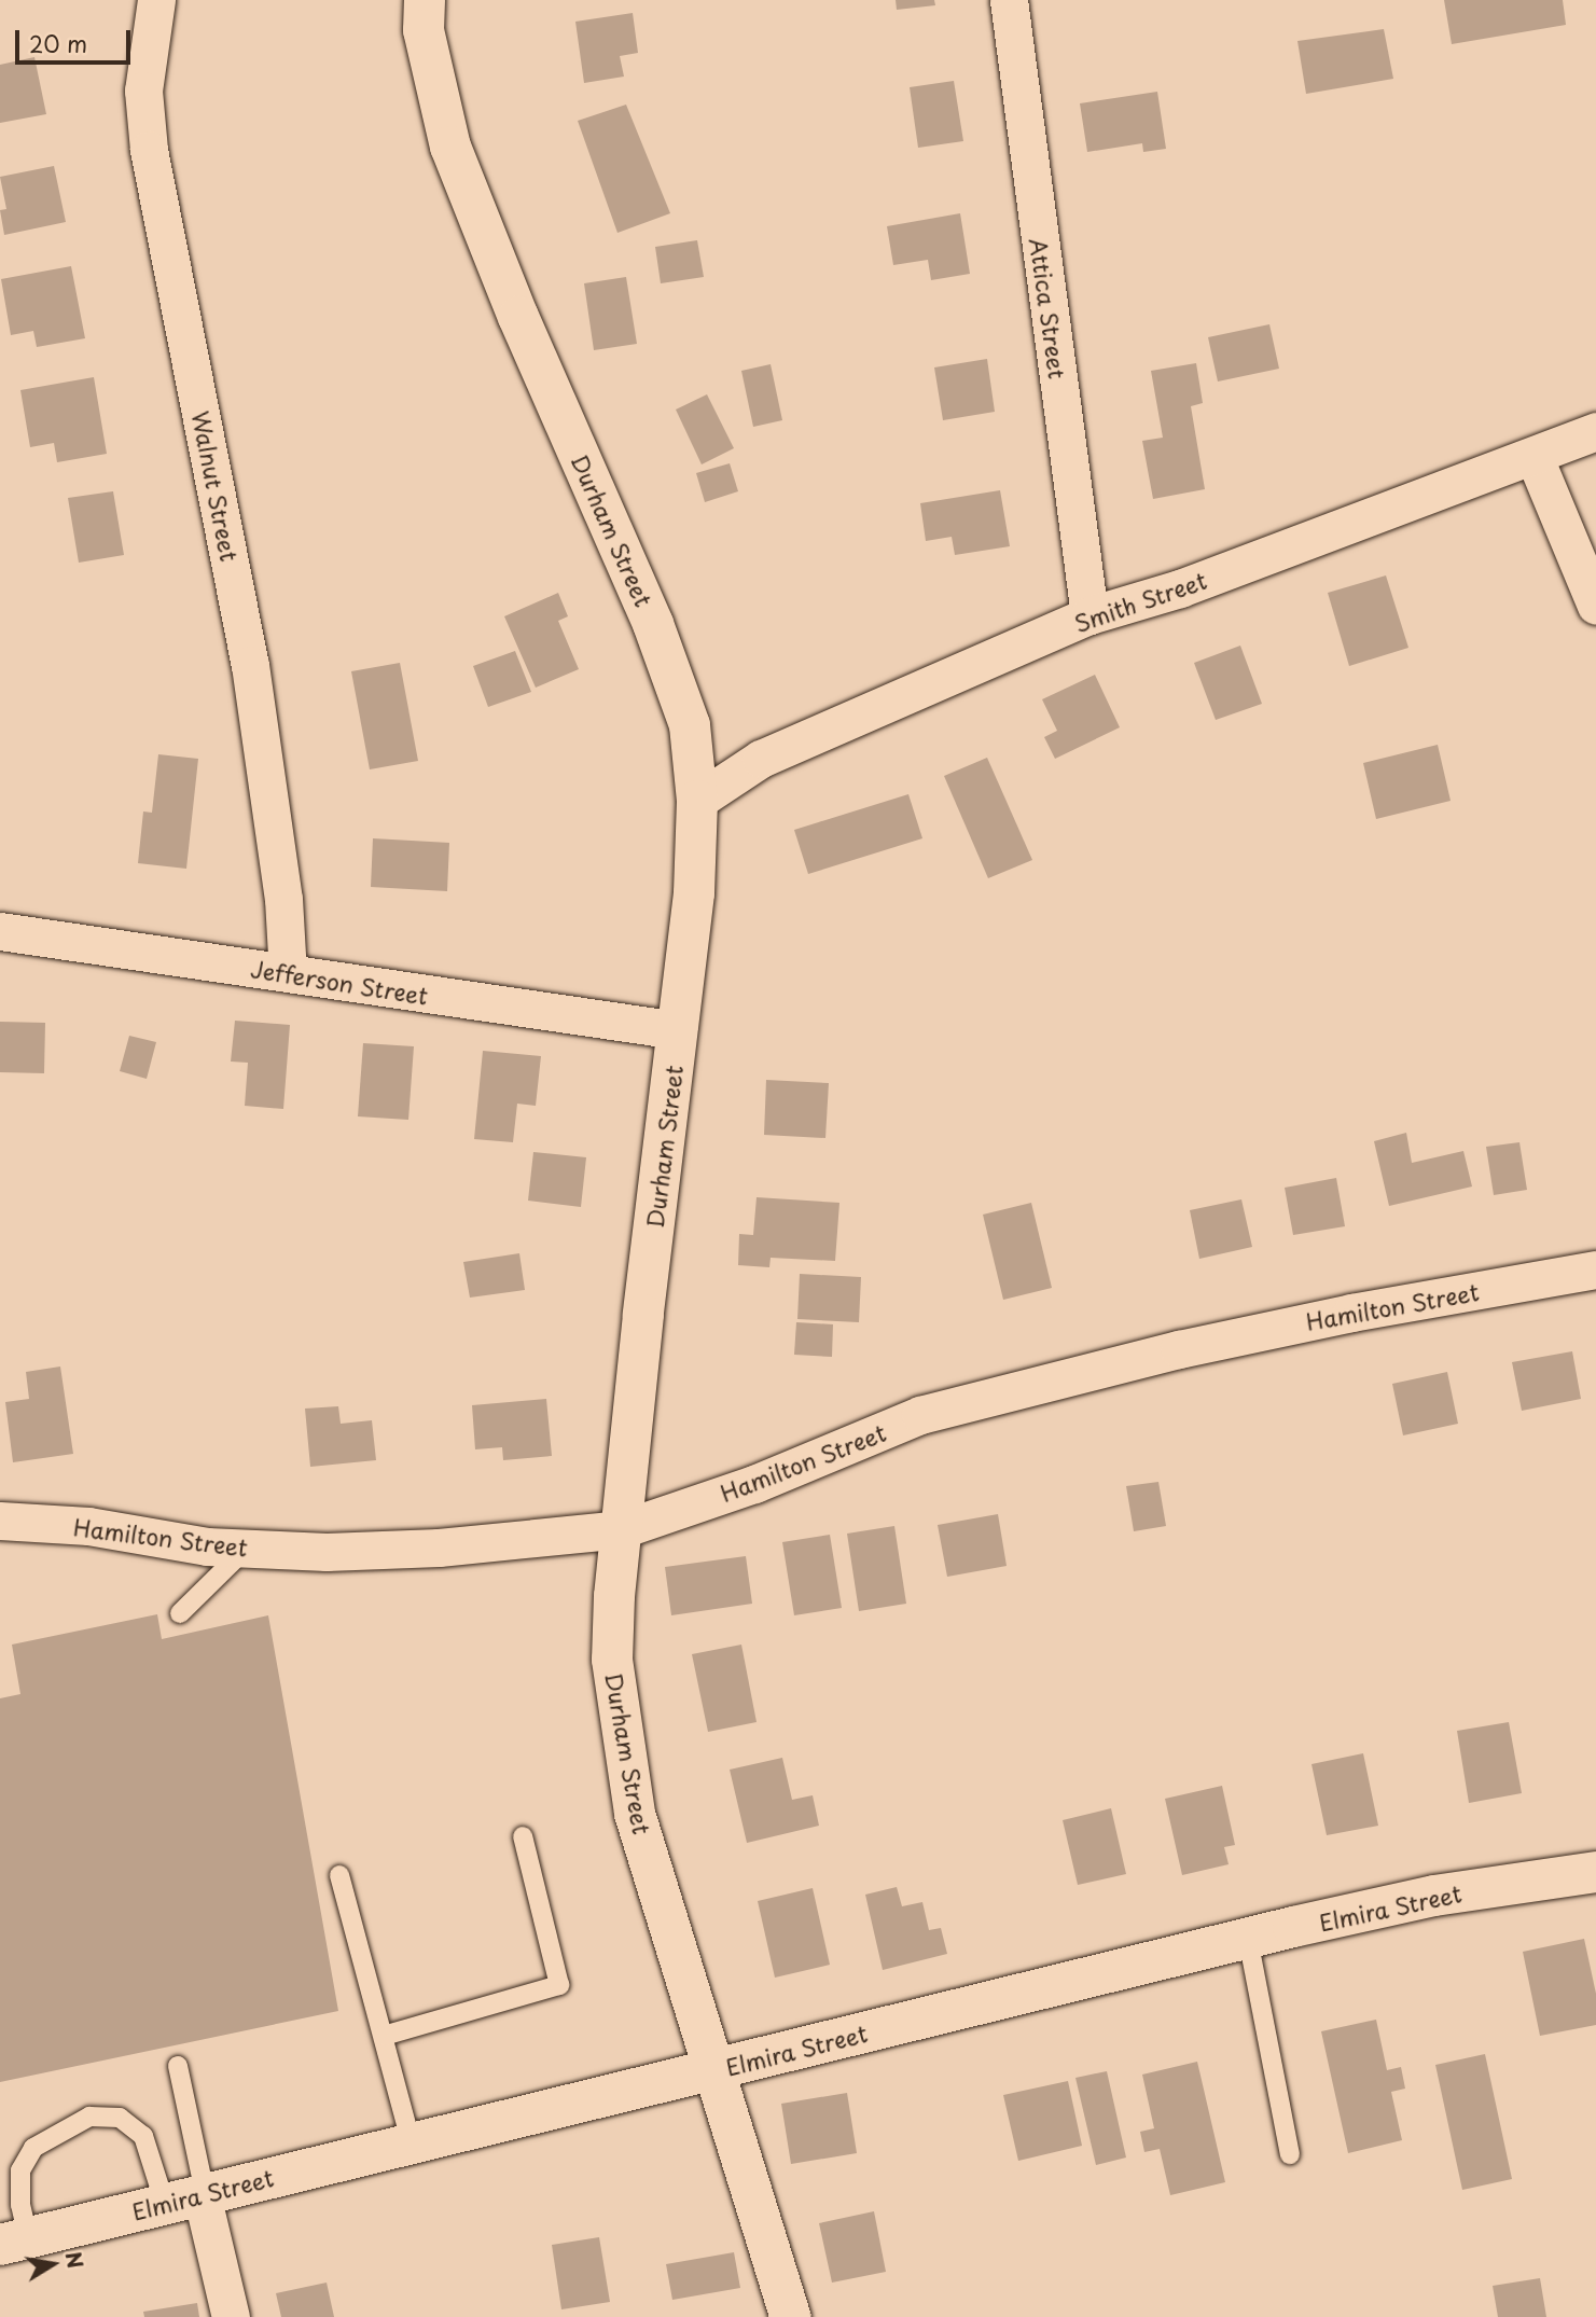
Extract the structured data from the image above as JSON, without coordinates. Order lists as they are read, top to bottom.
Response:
{
  "streets": {
    "street": [
      "Attica Street",
      "Walnut Street",
      "Durham Street",
      "Smith Street",
      "Jefferson Street",
      "Hamilton Street",
      "Elmira Street"
    ]
  },
  "crossings": [
    ["Attica Street", "Smith Street"],
    ["Walnut Street", "Jefferson Street"],
    ["Durham Street", "Smith Street"],
    ["Durham Street", "Jefferson Street"],
    ["Durham Street", "Hamilton Street"],
    ["Durham Street", "Elmira Street"]
  ],
  "scale_bar": "20 m",
  "north": "right"
}
